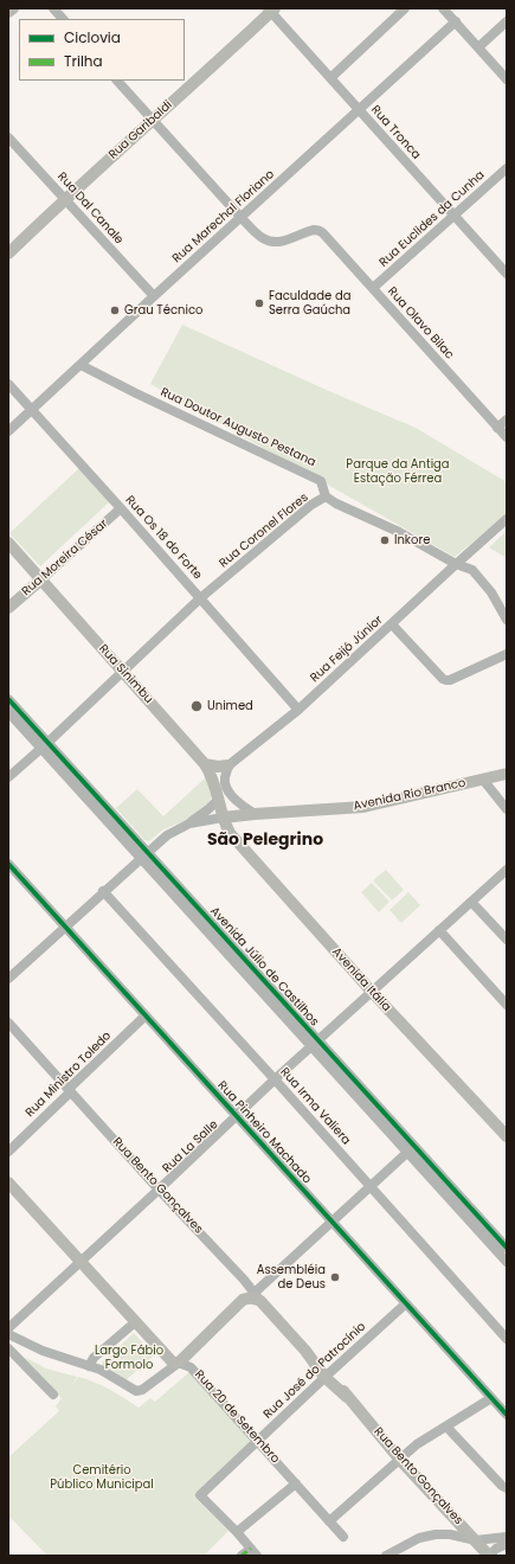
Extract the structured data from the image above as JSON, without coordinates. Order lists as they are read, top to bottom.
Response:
{
  "streets": {
    "main road": [
      "Rua Garibaldi",
      "Rua Moreira César",
      "Rua Sinimbu",
      "Avenida Rio Branco",
      "Avenida Itália",
      "Rua Bento Gonçalves",
      "Rua 20 de Setembro"
    ],
    "street": [
      "Rua Tronca",
      "Rua Dal Canale",
      "Rua Marechal Floriano",
      "Rua Euclides da Cunha",
      "Rua Olavo Bilac",
      "Rua Doutor Augusto Pestana",
      "Rua Coronel Flores",
      "Rua Os 18 do Forte",
      "Rua Feijó Júnior",
      "Avenida Júlio de Castilhos",
      "Rua Ministro Toledo",
      "Rua Irma Valiera",
      "Rua Pinheiro Machado",
      "Rua La Salle",
      "Rua José do Patrocínio"
    ]
  },
  "crossings": [
    ["Rua Garibaldi", "Rua Tronca"],
    ["Rua Garibaldi", "Rua Dal Canale"],
    ["Rua Tronca", "Rua Marechal Floriano"],
    ["Rua Tronca", "Rua Euclides da Cunha"],
    ["Rua Dal Canale", "Rua Marechal Floriano"],
    ["Rua Marechal Floriano", "Rua Olavo Bilac"],
    ["Rua Marechal Floriano", "Rua Doutor Augusto Pestana"],
    ["Rua Marechal Floriano", "Rua Os 18 do Forte"],
    ["Rua Euclides da Cunha", "Rua Olavo Bilac"],
    ["Rua Doutor Augusto Pestana", "Rua Coronel Flores"],
    ["Rua Doutor Augusto Pestana", "Rua Feijó Júnior"],
    ["Rua Coronel Flores", "Rua Os 18 do Forte"],
    ["Rua Coronel Flores", "Rua Sinimbu"],
    ["Rua Coronel Flores", "Avenida Júlio de Castilhos"],
    ["Rua Os 18 do Forte", "Rua Moreira César"],
    ["Rua Os 18 do Forte", "Rua Feijó Júnior"],
    ["Rua Moreira César", "Rua Sinimbu"],
    ["Rua Sinimbu", "Avenida Rio Branco"],
    ["Rua Sinimbu", "Avenida Itália"],
    ["Avenida Rio Branco", "Avenida Itália"],
    ["Avenida Júlio de Castilhos", "Rua La Salle"],
    ["Avenida Itália", "Rua La Salle"],
    ["Rua Ministro Toledo", "Rua Pinheiro Machado"],
    ["Rua Ministro Toledo", "Rua Bento Gonçalves"],
    ["Rua Irma Valiera", "Rua La Salle"],
    ["Rua Pinheiro Machado", "Rua La Salle"],
    ["Rua Pinheiro Machado", "Rua José do Patrocínio"],
    ["Rua La Salle", "Rua Bento Gonçalves"],
    ["Rua La Salle", "Rua 20 de Setembro"],
    ["Rua Bento Gonçalves", "Rua José do Patrocínio"],
    ["Rua José do Patrocínio", "Rua 20 de Setembro"]
  ],
  "districts": ["São Pelegrino"],
  "parks": ["Parque da Antiga Estação Férrea", "Largo Fábio Formolo", "Cemitério Público Municipal"],
  "places": [
    "Faculdade da Serra Gaúcha",
    "Grau Técnico",
    "Inkore",
    "Unimed",
    "Assembléia de Deus"
  ],
  "legend": ["Ciclovia", "Trilha"]
}
